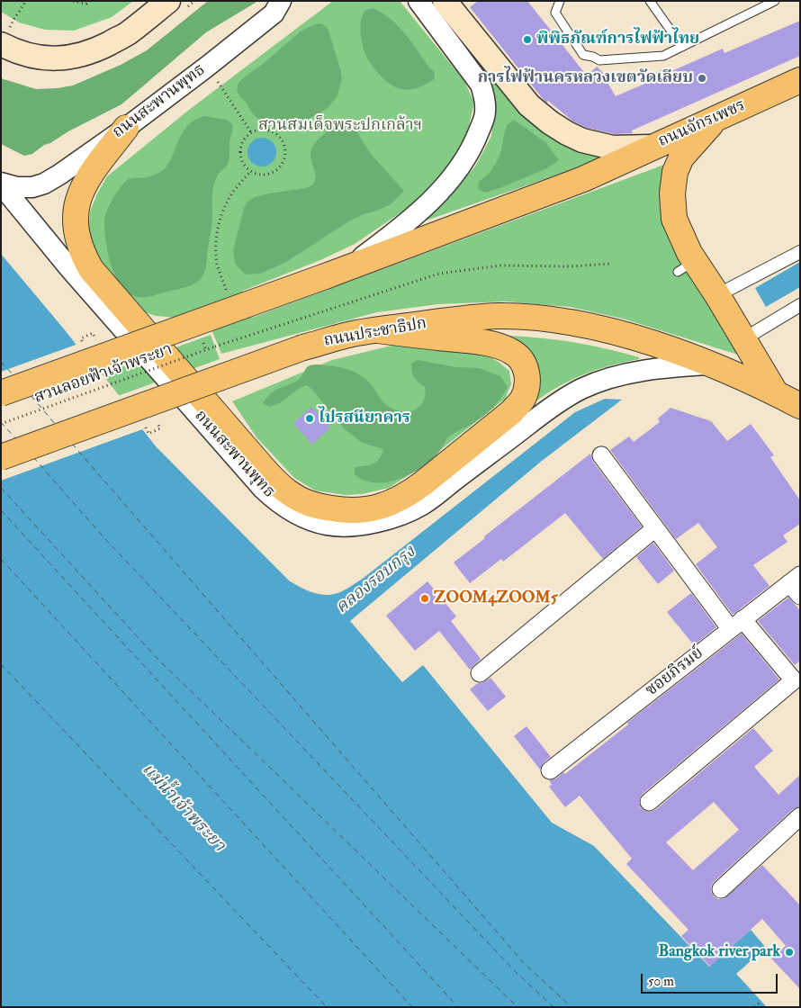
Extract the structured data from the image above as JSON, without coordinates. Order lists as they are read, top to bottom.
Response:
{
  "streets": {
    "main road": ["ถนนจักรเพชร", "ถนนประชาธิปก"],
    "street": ["ถนนสะพานพุทธ", "ซอยภิรมย์"],
    "path": ["สวนลอยฟ้าเจ้าพระยา"]
  },
  "crossings": [
    ["ถนนสะพานพุทธ", "ถนนประชาธิปก"]
  ],
  "water": ["คลองรอบกรุง", "แม่น้ำเจ้าพระยา"],
  "parks": ["สวนสมเด็จพระปกเกล้าฯ"],
  "places": [
    "พิพิธภัณฑ์การไฟฟ้าไทย",
    "การไฟฟ้านครหลวงเขตวัดเลียบ",
    "ไปรสนียาคาร",
    "ZOOM4ZOOM5",
    "Bangkok river park"
  ],
  "scale_bar": "50 m"
}
